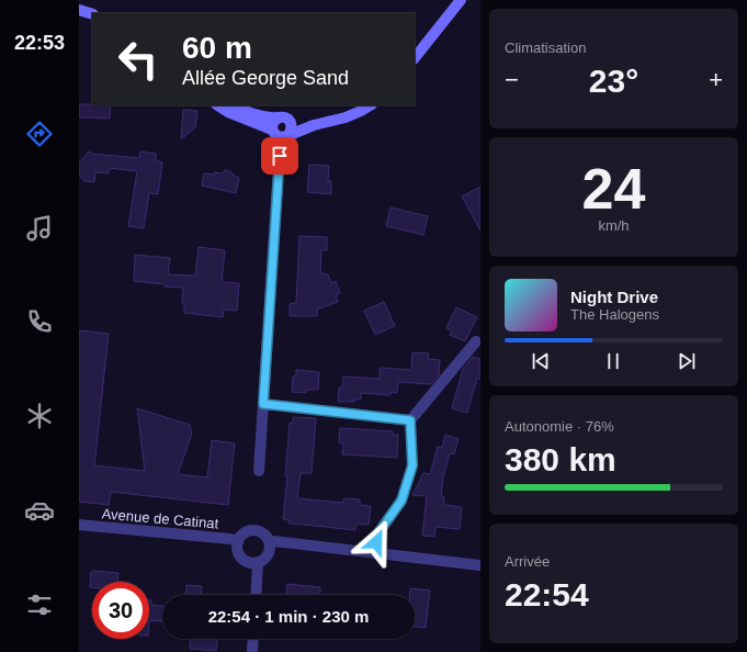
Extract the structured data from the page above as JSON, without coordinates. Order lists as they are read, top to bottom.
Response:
{
  "streets": {
    "street": ["Avenue de Catinat"]
  },
  "page": {
    "tabs": "22:53",
    "tile": [
      "Climatisation",
      ["24", "km/h"],
      ["Autonomie · 76%", "380 km"],
      ["Arrivée", "22:54"]
    ],
    "turn": ["60 m", "Allée George Sand"],
    "heat": ["−", "23°", "+"],
    "song": ["Night Drive", "The Halogens"],
    "limit": "30",
    "trip": "22:54 · 1 min · 230 m"
  }
}
